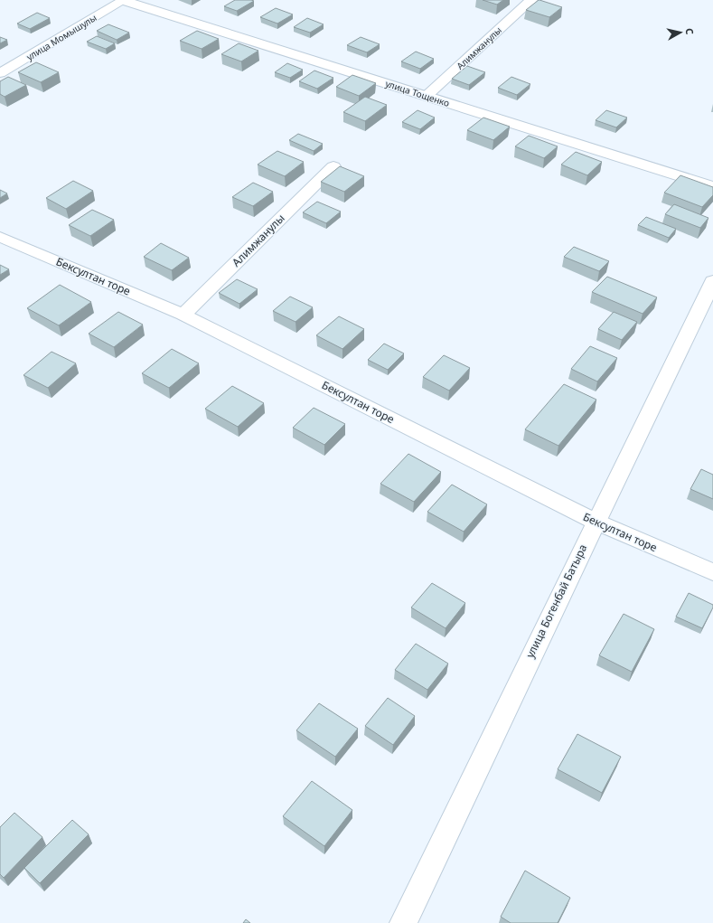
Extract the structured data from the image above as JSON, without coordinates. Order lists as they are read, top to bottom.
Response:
{
  "streets": {
    "street": [
      "улица Момышулы",
      "Алимжанулы",
      "улица Тощенко",
      "Бексултан торе",
      "улица Богенбай Батыра"
    ]
  },
  "crossings": [
    ["улица Момышулы", "улица Тощенко"],
    ["Алимжанулы", "улица Тощенко"],
    ["Алимжанулы", "Бексултан торе"],
    ["Бексултан торе", "улица Богенбай Батыра"]
  ],
  "north": "right"
}
